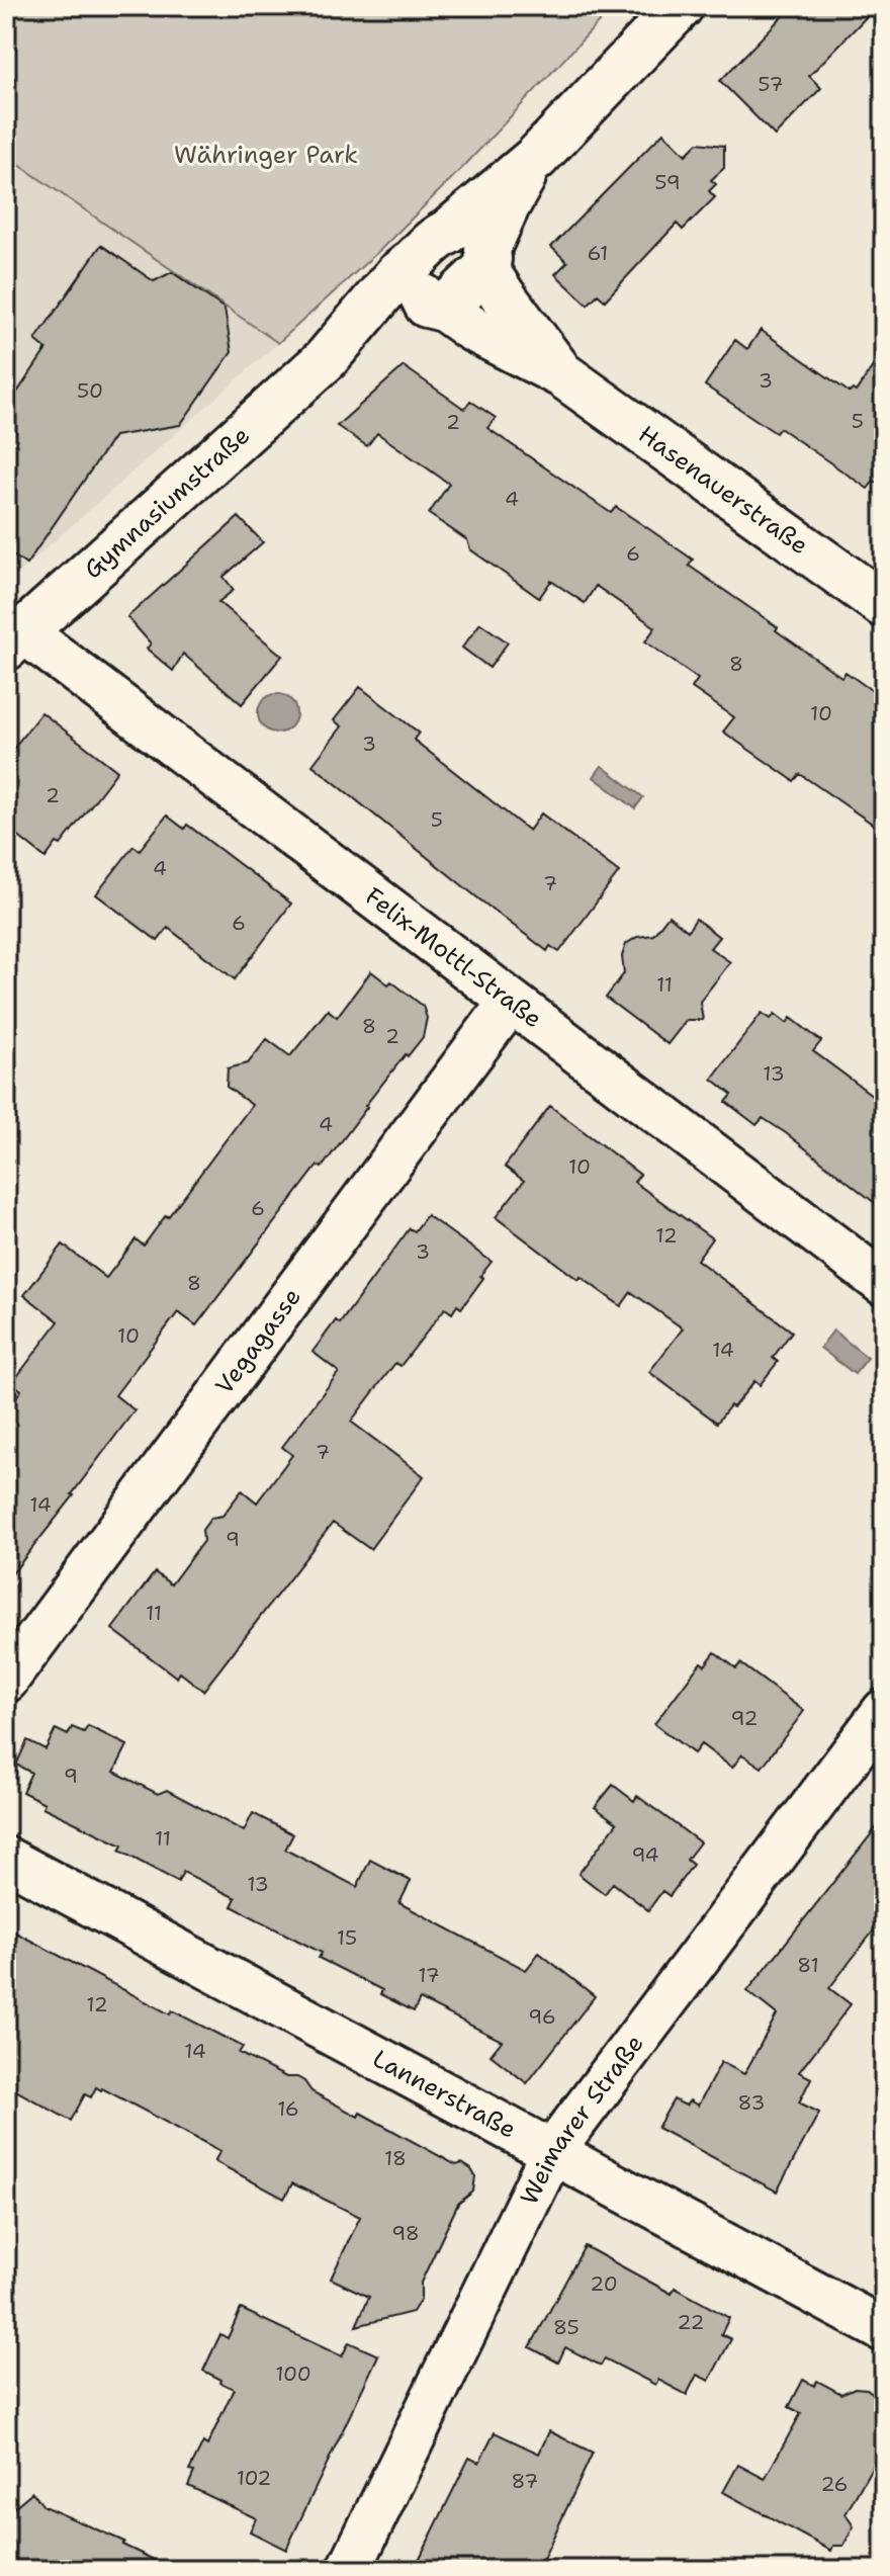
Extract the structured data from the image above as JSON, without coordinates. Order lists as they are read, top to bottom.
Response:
{
  "streets": {
    "street": [
      "Hasenauerstraße",
      "Gymnasiumstraße",
      "Felix-Mottl-Straße",
      "Vegagasse",
      "Lannerstraße",
      "Weimarer Straße"
    ]
  },
  "crossings": [
    ["Hasenauerstraße", "Gymnasiumstraße"],
    ["Gymnasiumstraße", "Felix-Mottl-Straße"],
    ["Felix-Mottl-Straße", "Vegagasse"],
    ["Lannerstraße", "Weimarer Straße"]
  ],
  "parks": ["Währinger Park"],
  "house_numbers": [
    "57",
    "59",
    "61",
    "3",
    "50",
    "5",
    "2",
    "4",
    "6",
    "8",
    "10",
    "3",
    "2",
    "5",
    "4",
    "7",
    "6",
    "11",
    "8",
    "2",
    "13",
    "4",
    "10",
    "6",
    "12",
    "3",
    "8",
    "10",
    "14",
    "7",
    "14",
    "9",
    "11",
    "92",
    "9",
    "11",
    "94",
    "13",
    "15",
    "81",
    "17",
    "12",
    "96",
    "14",
    "83",
    "16",
    "18",
    "98",
    "20",
    "22",
    "85",
    "100",
    "102",
    "87",
    "26"
  ]
}
